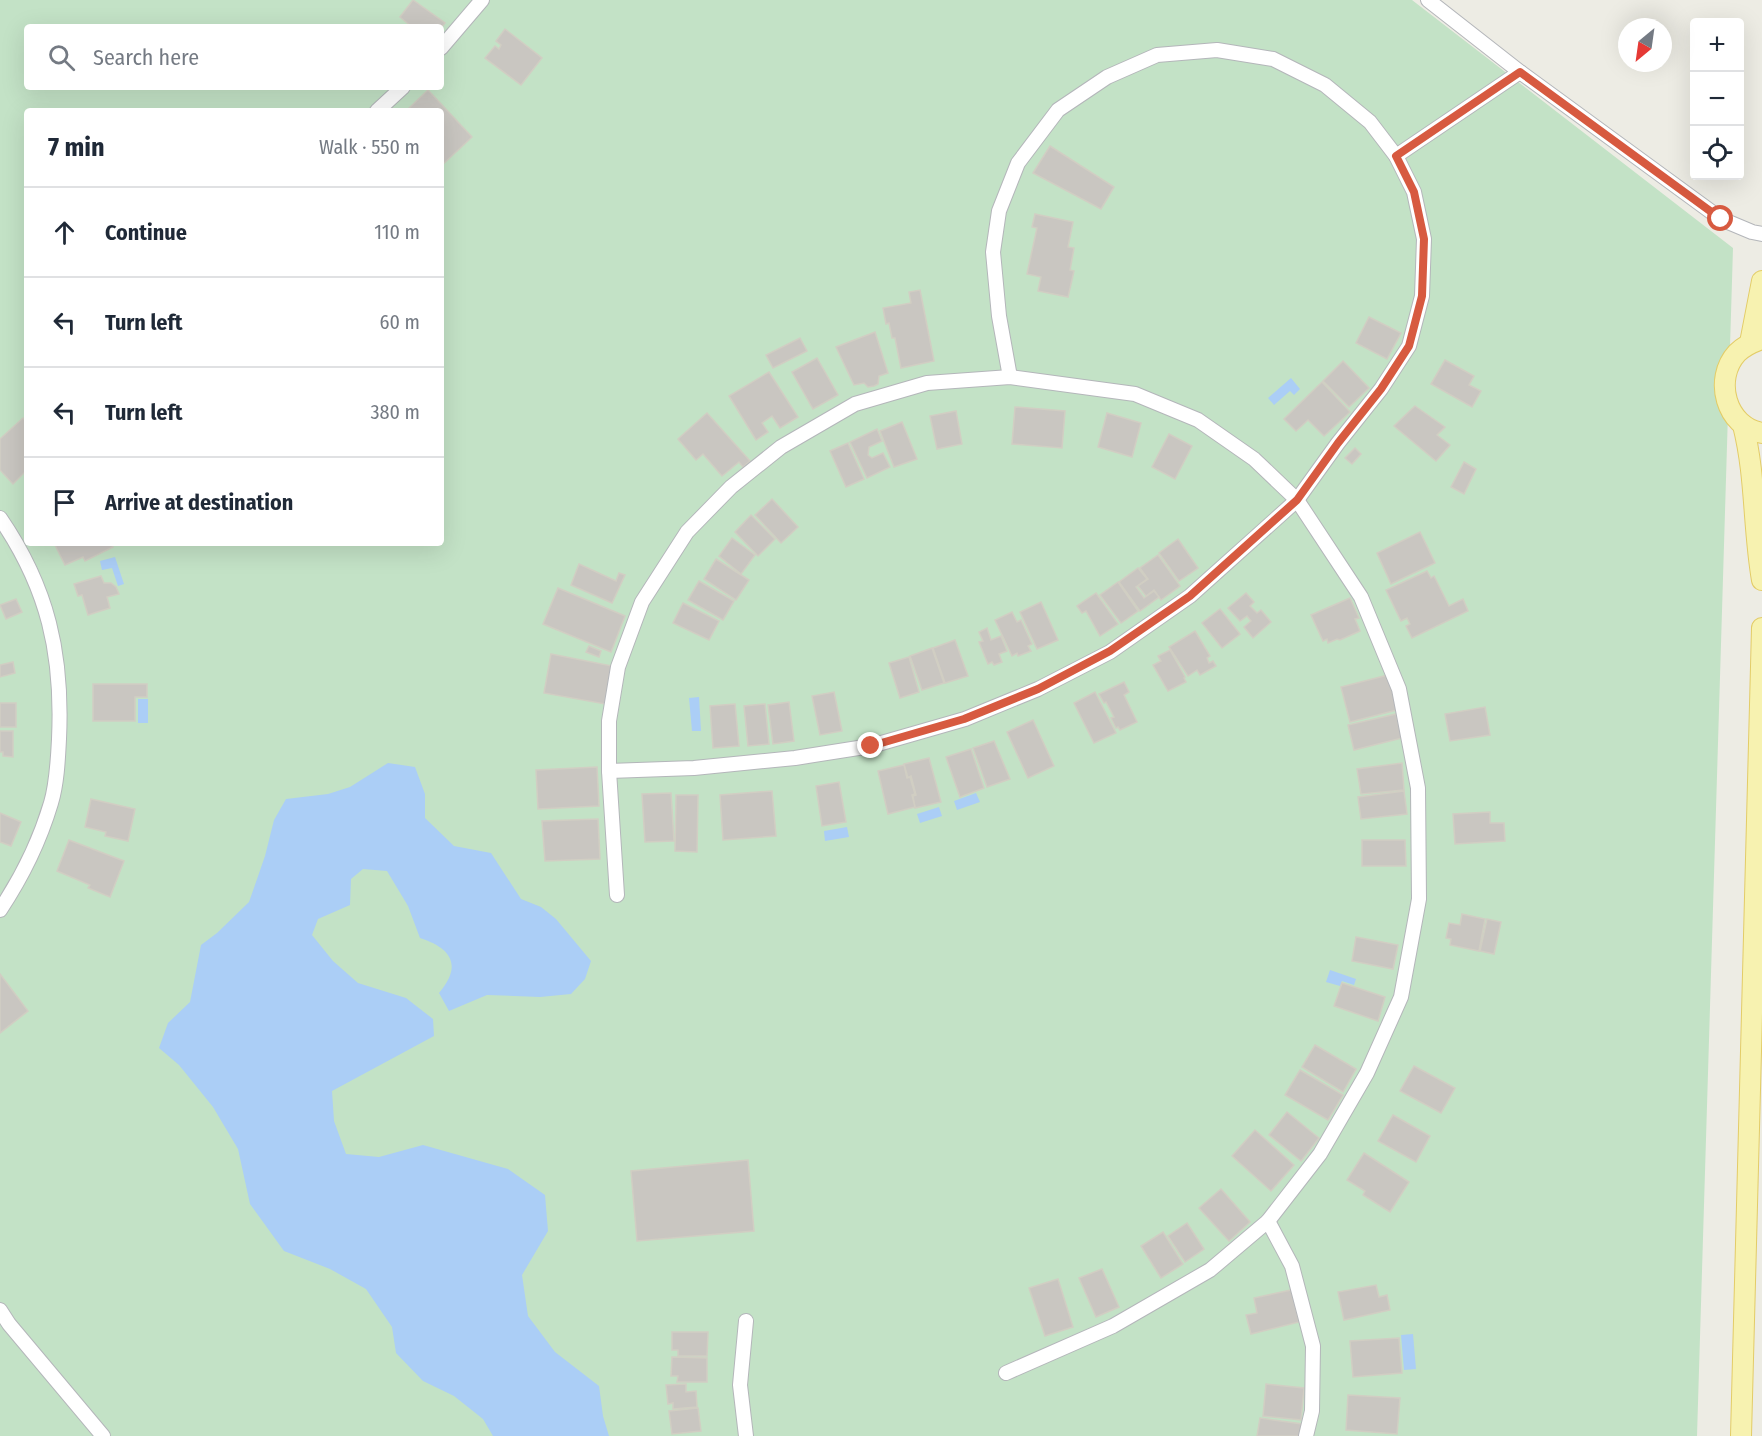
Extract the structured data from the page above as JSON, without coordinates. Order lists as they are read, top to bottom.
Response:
{
  "north": "bottom left",
  "page": {
    "map_buttons": ["+", "−"],
    "search": "Search here",
    "heading": ["7 min", "Walk · 550 m"],
    "list": [
      ["Continue", "110 m"],
      ["Turn left", "60 m"],
      ["Turn left", "380 m"],
      "Arrive at destination"
    ]
  }
}
